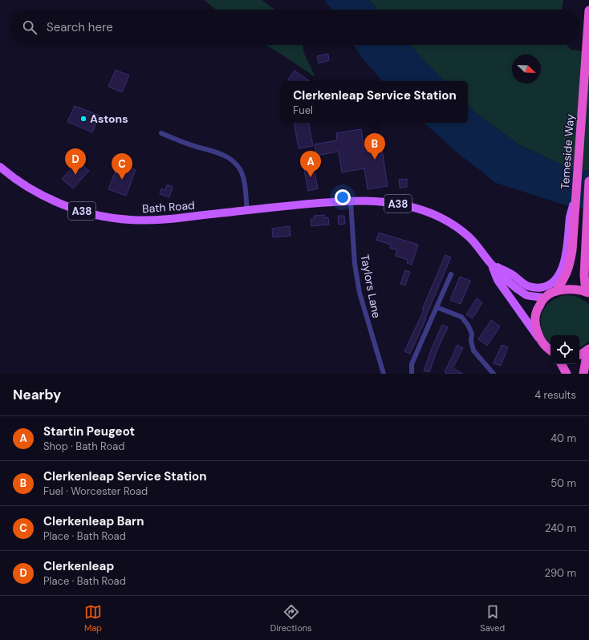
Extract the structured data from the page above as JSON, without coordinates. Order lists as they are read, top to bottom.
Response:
{
  "streets": {
    "highway": ["Temeside Way"],
    "main road": ["A38", "Bath Road"],
    "street": ["Taylors Lane"]
  },
  "crossings": [
    ["A38", "Bath Road"],
    ["A38", "Taylors Lane"],
    ["Bath Road", "Taylors Lane"]
  ],
  "places": ["Astons"],
  "north": "bottom right",
  "page": {
    "search": "Search here",
    "popup": ["Clerkenleap Service Station", "Fuel"],
    "pins": [
      "B",
      "D",
      "A",
      "C"
    ],
    "heading": ["Nearby", "4 results"],
    "list": [
      {
        "mark": "A",
        "name": "Startin Peugeot",
        "note": "Shop · Bath Road",
        "value": "40 m"
      },
      {
        "mark": "B",
        "name": "Clerkenleap Service Station",
        "note": "Fuel · Worcester Road",
        "value": "50 m"
      },
      {
        "mark": "C",
        "name": "Clerkenleap Barn",
        "note": "Place · Bath Road",
        "value": "240 m"
      },
      {
        "mark": "D",
        "name": "Clerkenleap",
        "note": "Place · Bath Road",
        "value": "290 m"
      }
    ],
    "nav": ["Map", "Directions", "Saved"]
  }
}
